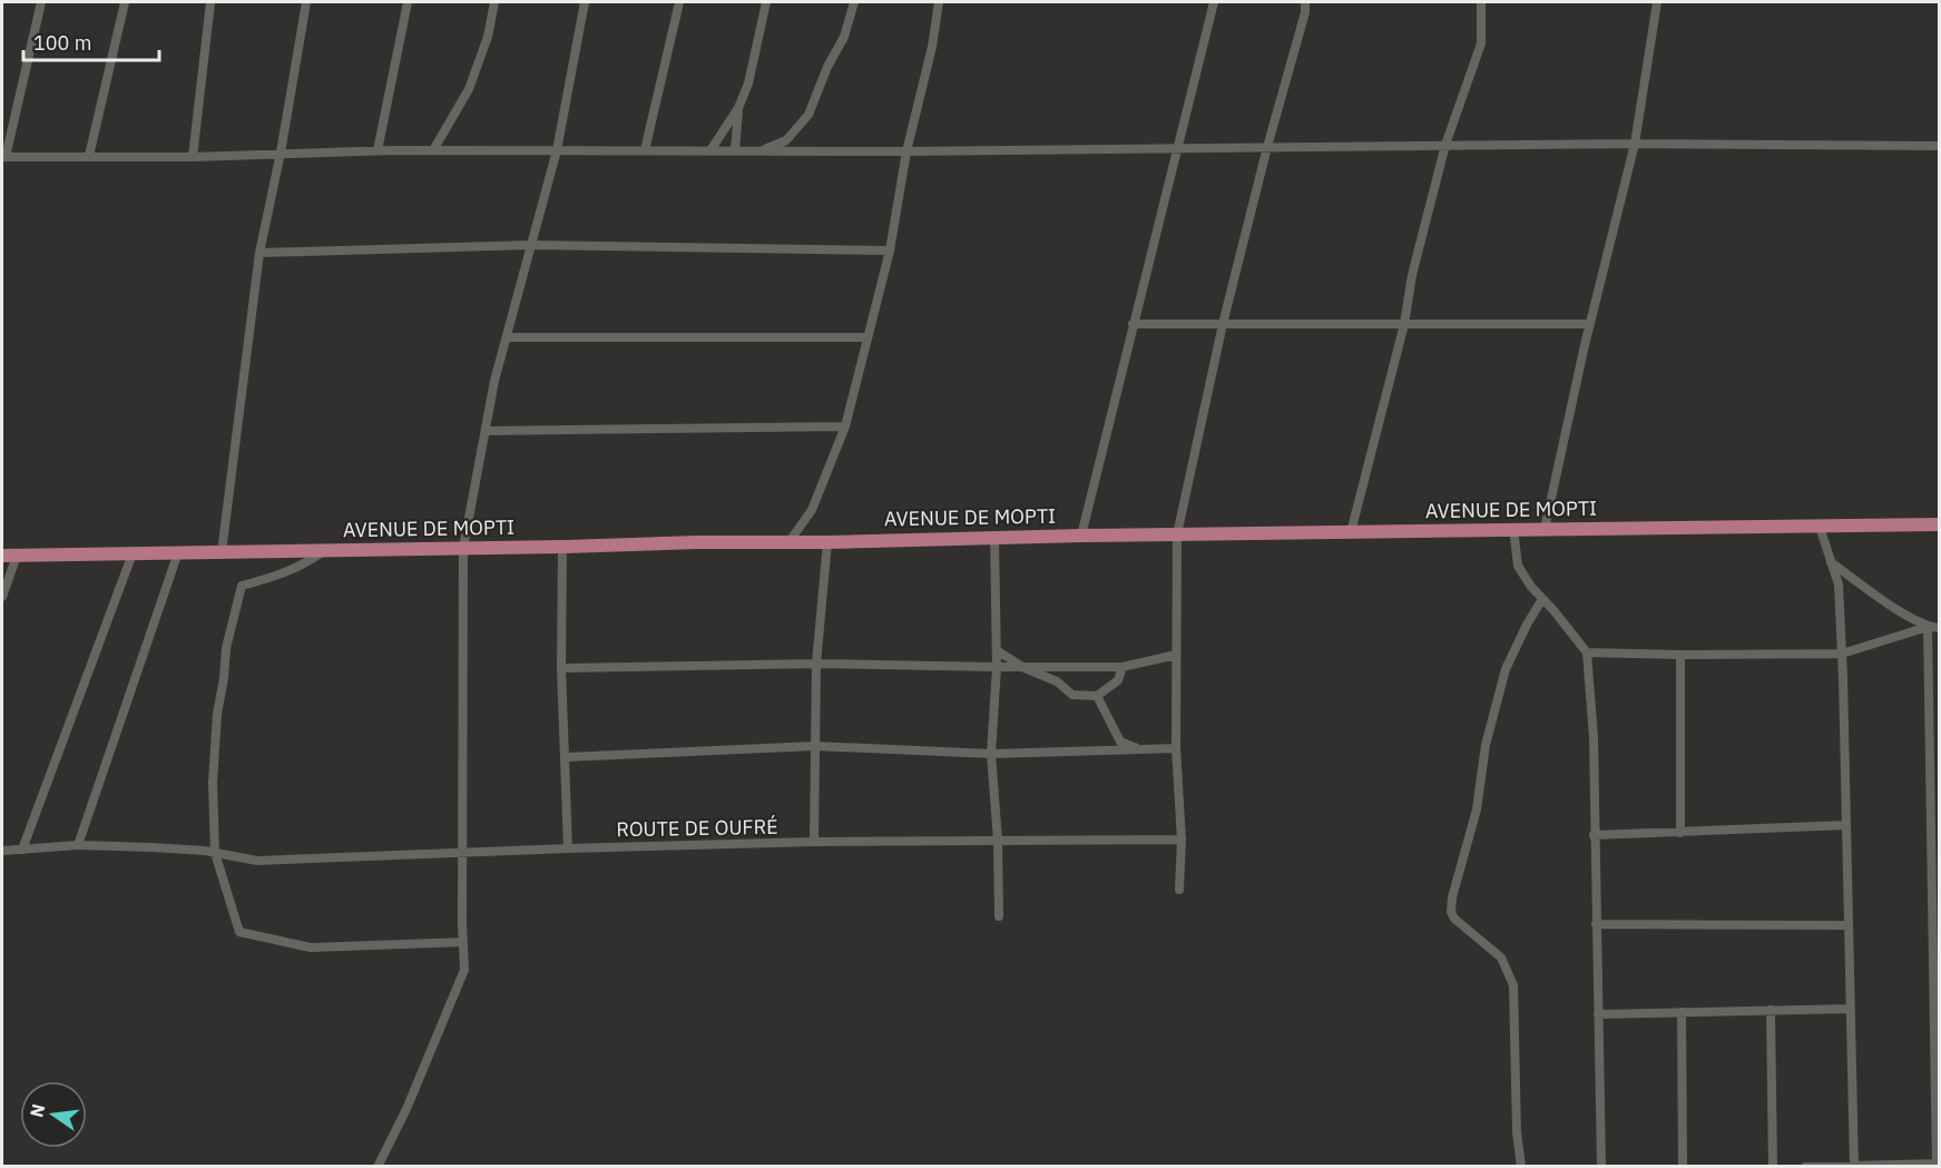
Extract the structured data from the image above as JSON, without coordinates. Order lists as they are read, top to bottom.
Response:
{
  "streets": {
    "main road": ["AVENUE DE MOPTI"],
    "street": ["ROUTE DE OUFRÉ"]
  },
  "scale_bar": "100 m",
  "north": "left"
}
